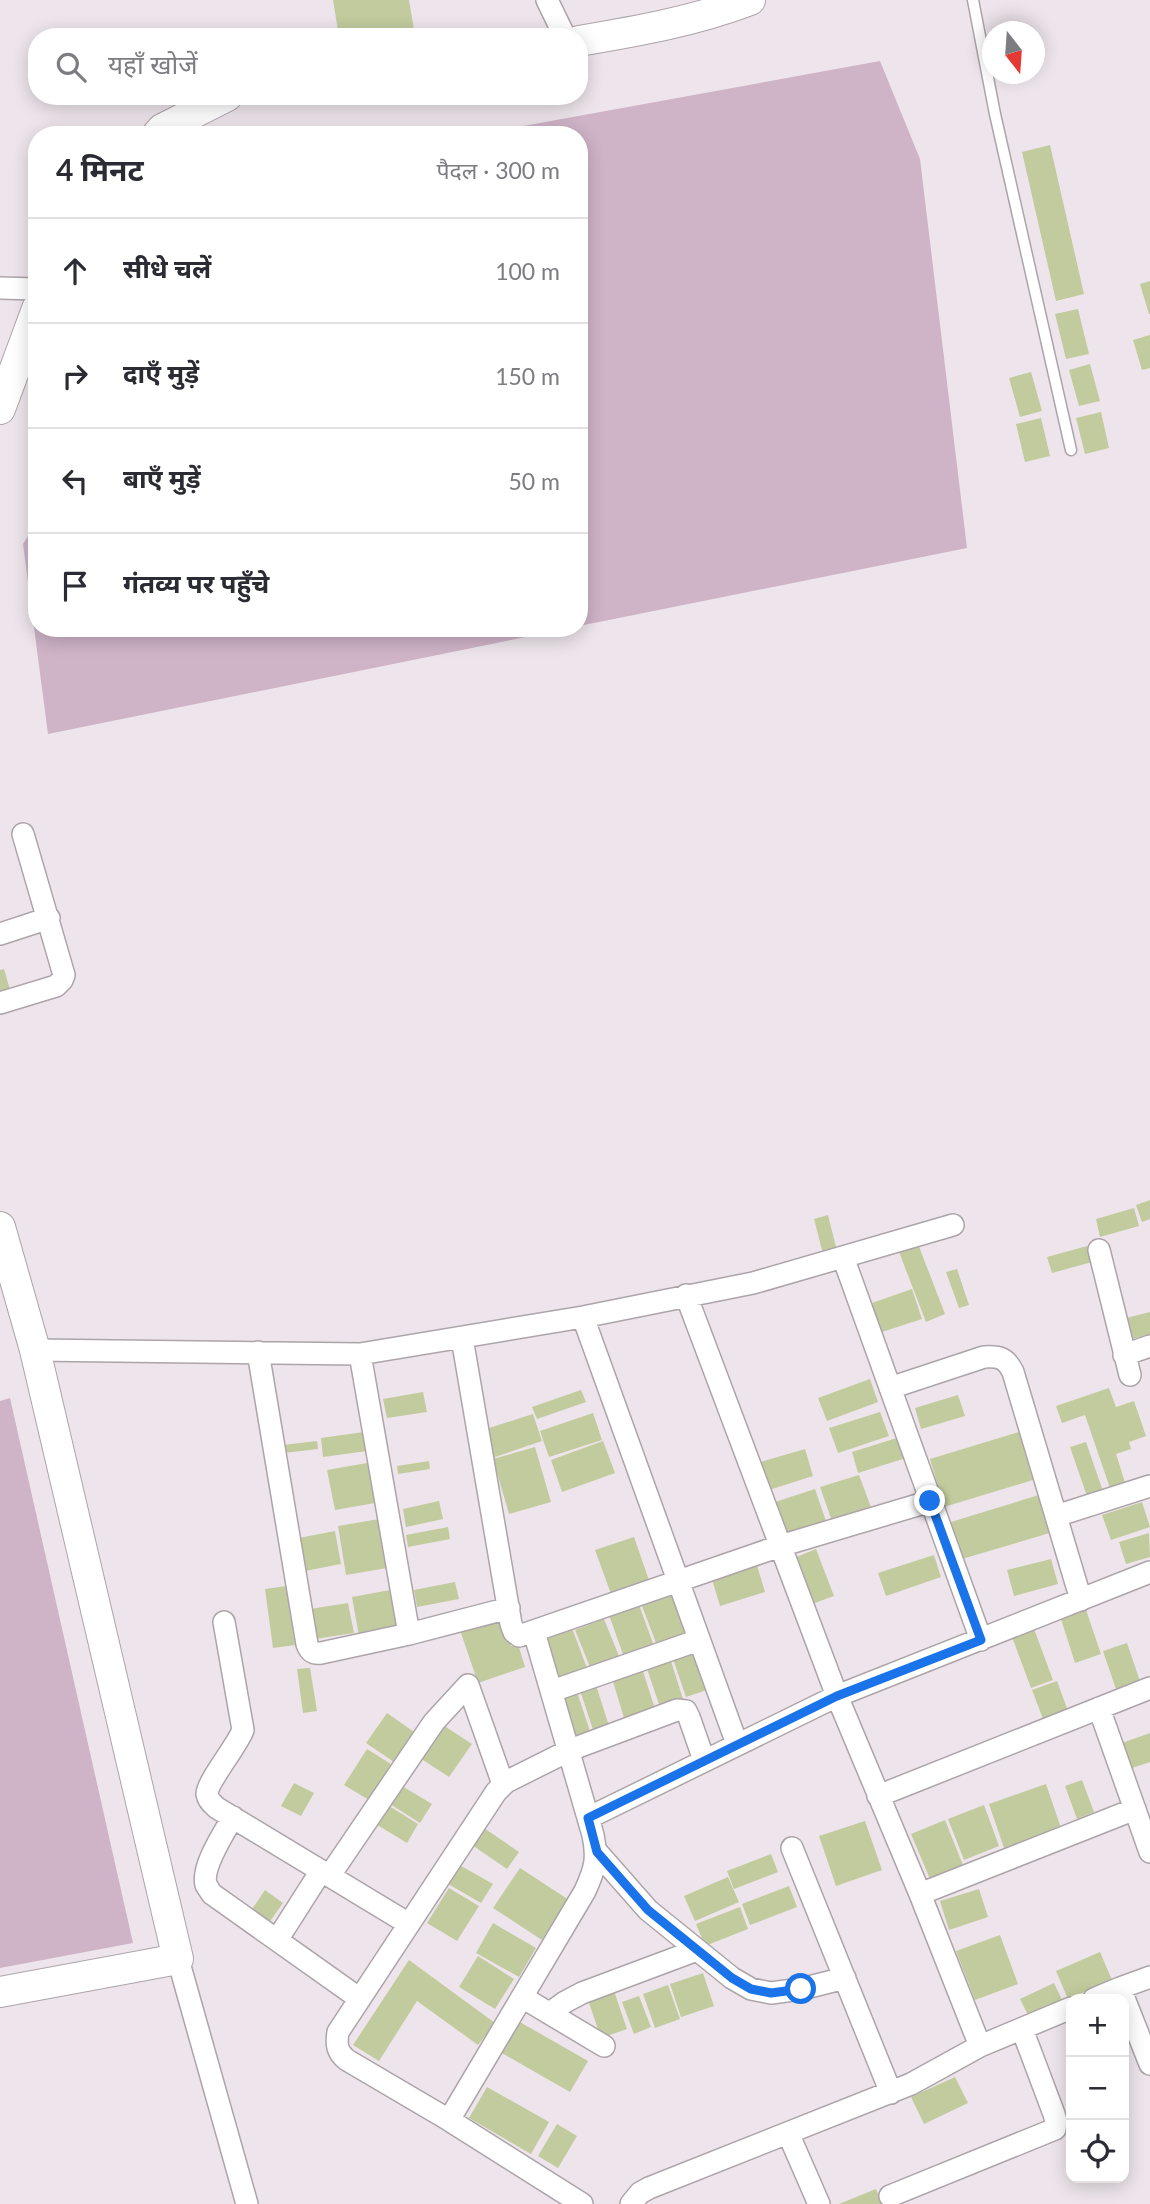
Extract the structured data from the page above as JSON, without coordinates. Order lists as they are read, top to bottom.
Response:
{
  "north": "bottom",
  "page": {
    "search": "यहाँ खोजें",
    "heading": ["4 मिनट", "पैदल · 300 m"],
    "list": [
      ["सीधे चलें", "100 m"],
      ["दाएँ मुड़ें", "150 m"],
      ["बाएँ मुड़ें", "50 m"],
      "गंतव्य पर पहुँचे"
    ],
    "map_buttons": ["+", "−"]
  }
}
